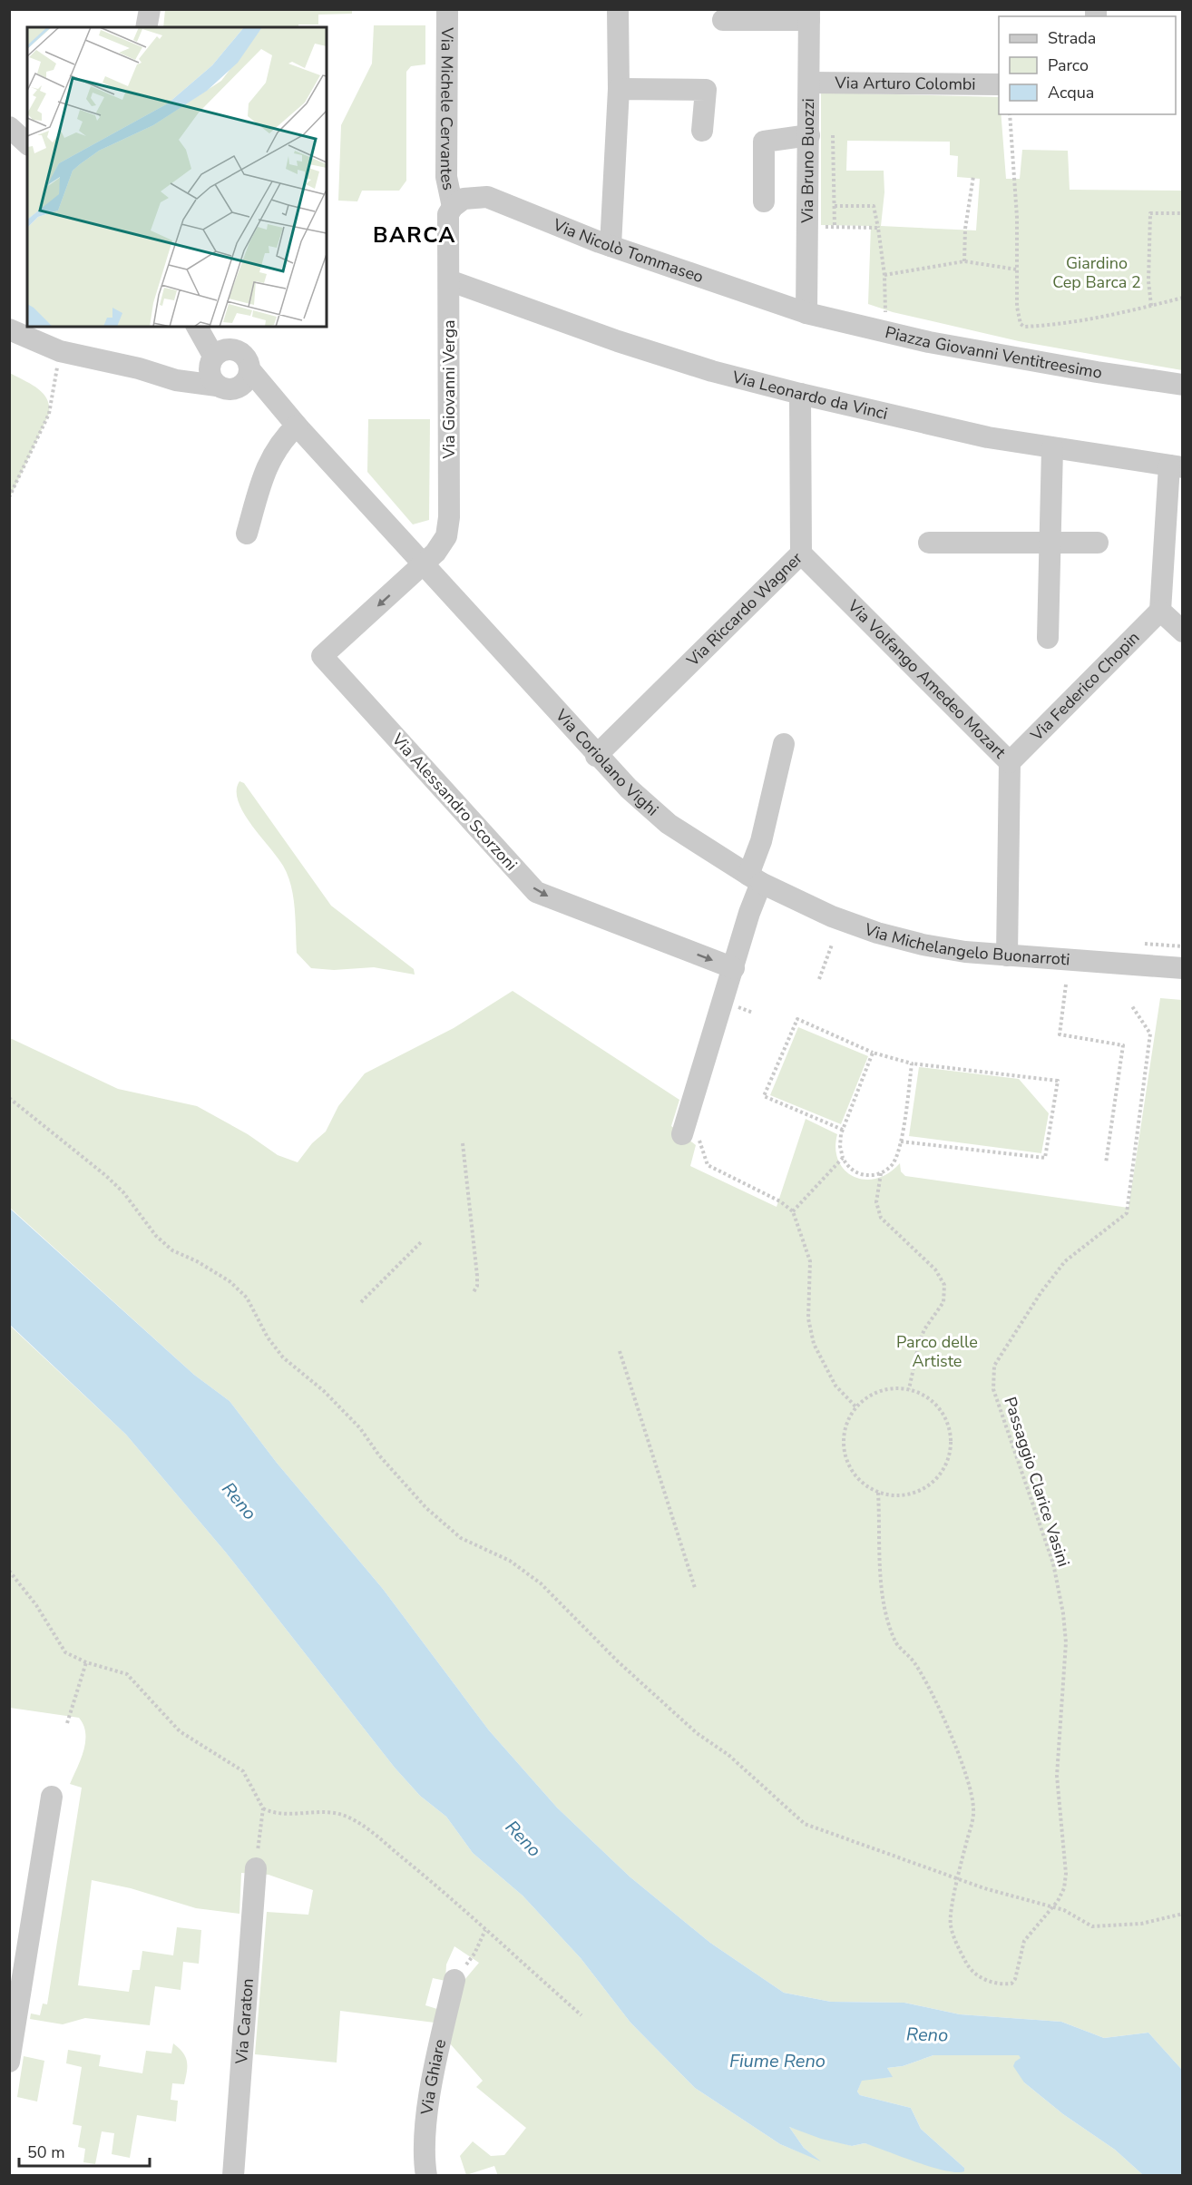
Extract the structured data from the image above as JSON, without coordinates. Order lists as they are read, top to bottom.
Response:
{
  "streets": {
    "street": [
      "Via Arturo Colombi",
      "Via Michele Cervantes",
      "Via Bruno Buozzi",
      "Via Nicolò Tommaseo",
      "Piazza Giovanni Ventitreesimo",
      "Via Giovanni Verga",
      "Via Leonardo da Vinci",
      "Via Riccardo Wagner",
      "Via Volfango Amedeo Mozart",
      "Via Federico Chopin",
      "Via Coriolano Vighi",
      "Via Alessandro Scorzoni",
      "Via Michelangelo Buonarroti",
      "Via Caraton",
      "Via Ghiare"
    ],
    "path": ["Passaggio Clarice Vasini"]
  },
  "crossings": [
    ["Via Arturo Colombi", "Via Bruno Buozzi"],
    ["Via Michele Cervantes", "Via Nicolò Tommaseo"],
    ["Via Michele Cervantes", "Via Giovanni Verga"],
    ["Via Bruno Buozzi", "Via Nicolò Tommaseo"],
    ["Via Bruno Buozzi", "Piazza Giovanni Ventitreesimo"],
    ["Via Nicolò Tommaseo", "Piazza Giovanni Ventitreesimo"],
    ["Via Nicolò Tommaseo", "Via Giovanni Verga"],
    ["Via Giovanni Verga", "Via Leonardo da Vinci"],
    ["Via Giovanni Verga", "Via Coriolano Vighi"],
    ["Via Giovanni Verga", "Via Alessandro Scorzoni"],
    ["Via Leonardo da Vinci", "Via Riccardo Wagner"],
    ["Via Riccardo Wagner", "Via Volfango Amedeo Mozart"],
    ["Via Riccardo Wagner", "Via Coriolano Vighi"],
    ["Via Volfango Amedeo Mozart", "Via Federico Chopin"],
    ["Via Volfango Amedeo Mozart", "Via Michelangelo Buonarroti"],
    ["Via Coriolano Vighi", "Via Alessandro Scorzoni"],
    ["Via Coriolano Vighi", "Via Michelangelo Buonarroti"]
  ],
  "districts": ["BARCA"],
  "water": ["Reno", "Fiume Reno"],
  "parks": ["Giardino Cep Barca 2", "Parco delle Artiste"],
  "legend": ["Strada", "Parco", "Acqua"],
  "scale_bar": "50 m"
}
